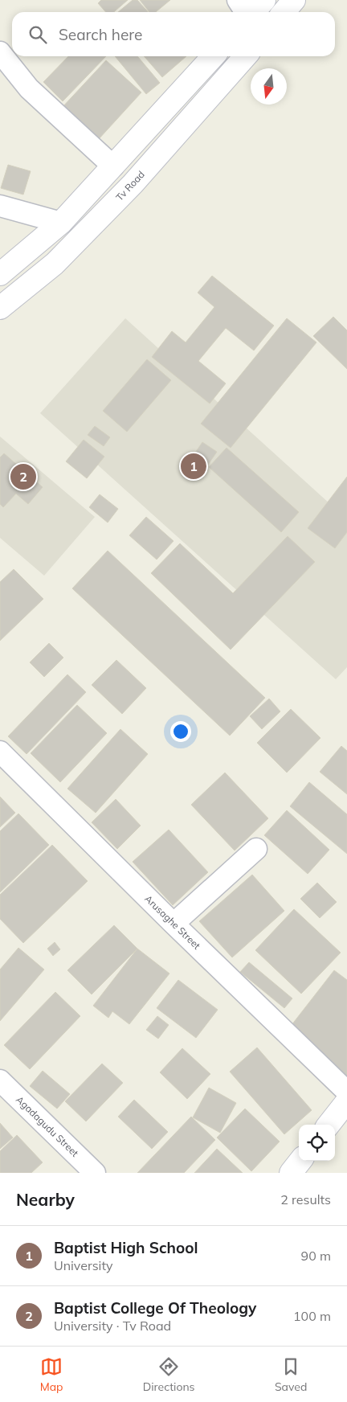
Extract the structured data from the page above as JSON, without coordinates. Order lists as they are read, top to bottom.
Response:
{
  "streets": {
    "street": ["Tv Road", "Arusaghe Street", "Agadagudu Street"]
  },
  "north": "bottom",
  "page": {
    "search": "Search here",
    "pins": ["1", "2"],
    "heading": ["Nearby", "2 results"],
    "list": [
      {
        "mark": "1",
        "name": "Baptist High School",
        "note": "University",
        "value": "90 m"
      },
      {
        "mark": "2",
        "name": "Baptist College Of Theology",
        "note": "University · Tv Road",
        "value": "100 m"
      }
    ],
    "nav": ["Map", "Directions", "Saved"]
  }
}
